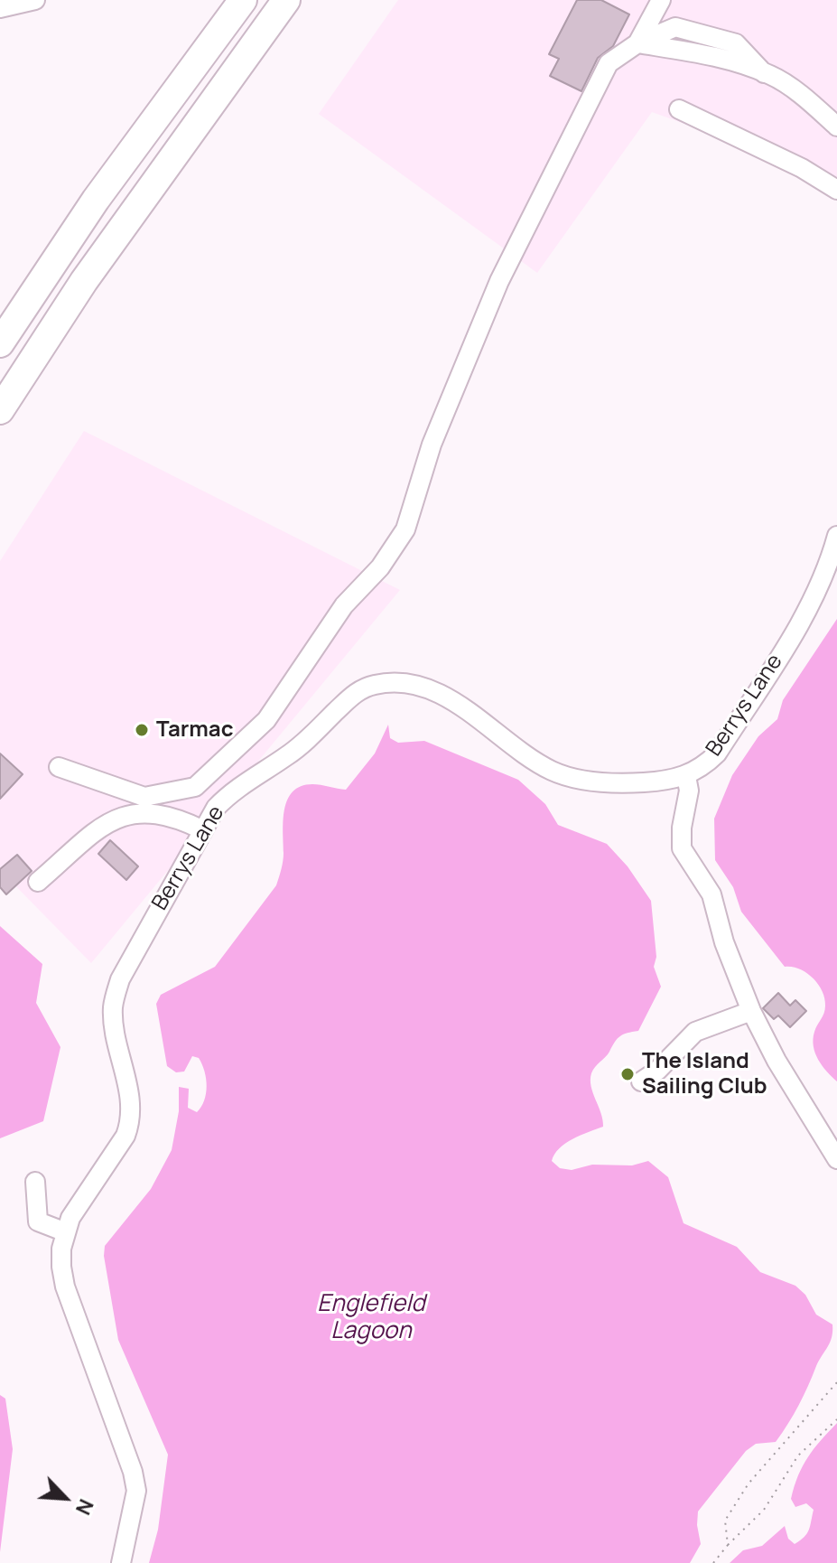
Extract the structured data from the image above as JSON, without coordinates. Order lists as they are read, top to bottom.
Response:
{
  "streets": {
    "street": ["Berrys Lane"]
  },
  "water": ["Englefield Lagoon"],
  "places": ["Tarmac", "The Island Sailing Club"],
  "north": "bottom right"
}
